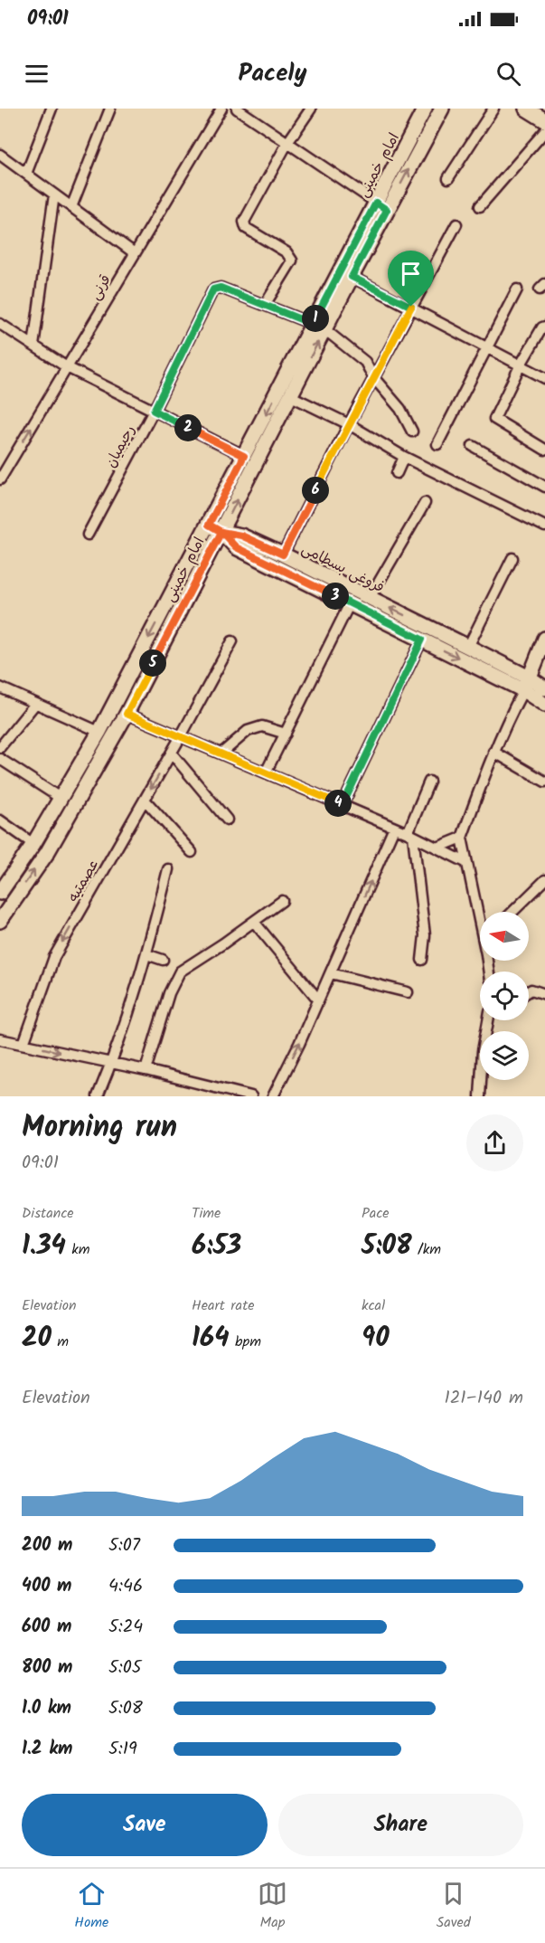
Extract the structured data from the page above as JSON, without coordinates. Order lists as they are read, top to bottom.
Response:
{
  "streets": {
    "main road": ["امام خمینی", "فروغی بسطامی"],
    "street": ["قرنی", "رحیمیان", "عصمتیه"]
  },
  "crossings": [
    ["امام خمینی", "رحیمیان"],
    ["امام خمینی", "فروغی بسطامی"]
  ],
  "north": "left",
  "page": {
    "status": "09:01",
    "header": "Pacely",
    "pins": [
      "1",
      "2",
      "6",
      "3",
      "5",
      "4"
    ],
    "heading": ["Morning run", "09:01"],
    "stats": [
      ["Distance", "1.34 km"],
      ["Time", "6:53"],
      ["Pace", "5:08 /km"],
      ["Elevation", "20 m"],
      ["Heart rate", "164 bpm"],
      ["kcal", "90"]
    ],
    "chart": ["Elevation", "121–140 m"],
    "list": [
      {
        "name": "200 m",
        "note": "5:07"
      },
      {
        "name": "400 m",
        "note": "4:46"
      },
      {
        "name": "600 m",
        "note": "5:24"
      },
      {
        "name": "800 m",
        "note": "5:05"
      },
      {
        "name": "1.0 km",
        "note": "5:08"
      },
      {
        "name": "1.2 km",
        "note": "5:19"
      }
    ],
    "buttons": ["Save", "Share"],
    "tabs": ["Home", "Map", "Saved"]
  }
}
